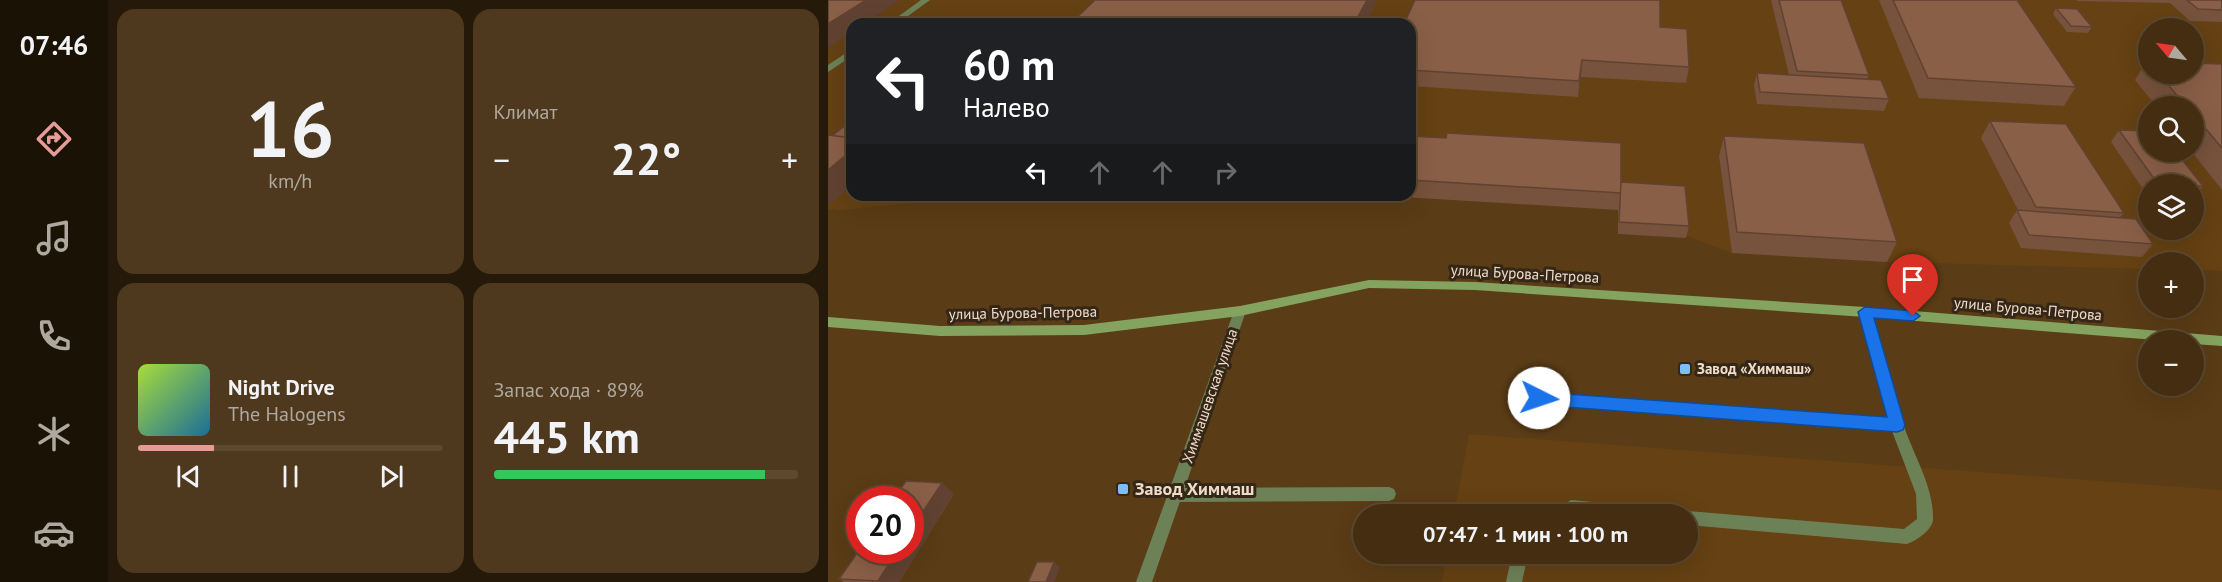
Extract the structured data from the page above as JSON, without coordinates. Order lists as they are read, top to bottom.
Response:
{
  "streets": {
    "main road": ["улица Бурова-Петрова"],
    "street": ["Химмашевская улица"]
  },
  "crossings": [
    ["улица Бурова-Петрова", "Химмашевская улица"]
  ],
  "places": {
    "transit": ["Завод «Химмаш»", "Завод Химмаш"]
  },
  "north": "top left",
  "page": {
    "tabs": "07:46",
    "tile": [
      ["16", "km/h"],
      "Климат",
      ["Запас хода · 89%", "445 km"]
    ],
    "map_buttons": ["+", "−"],
    "turn": ["60 m", "Налево"],
    "heat": ["−", "22°", "+"],
    "song": ["Night Drive", "The Halogens"],
    "limit": "20",
    "trip": "07:47 · 1 мин · 100 m"
  }
}
